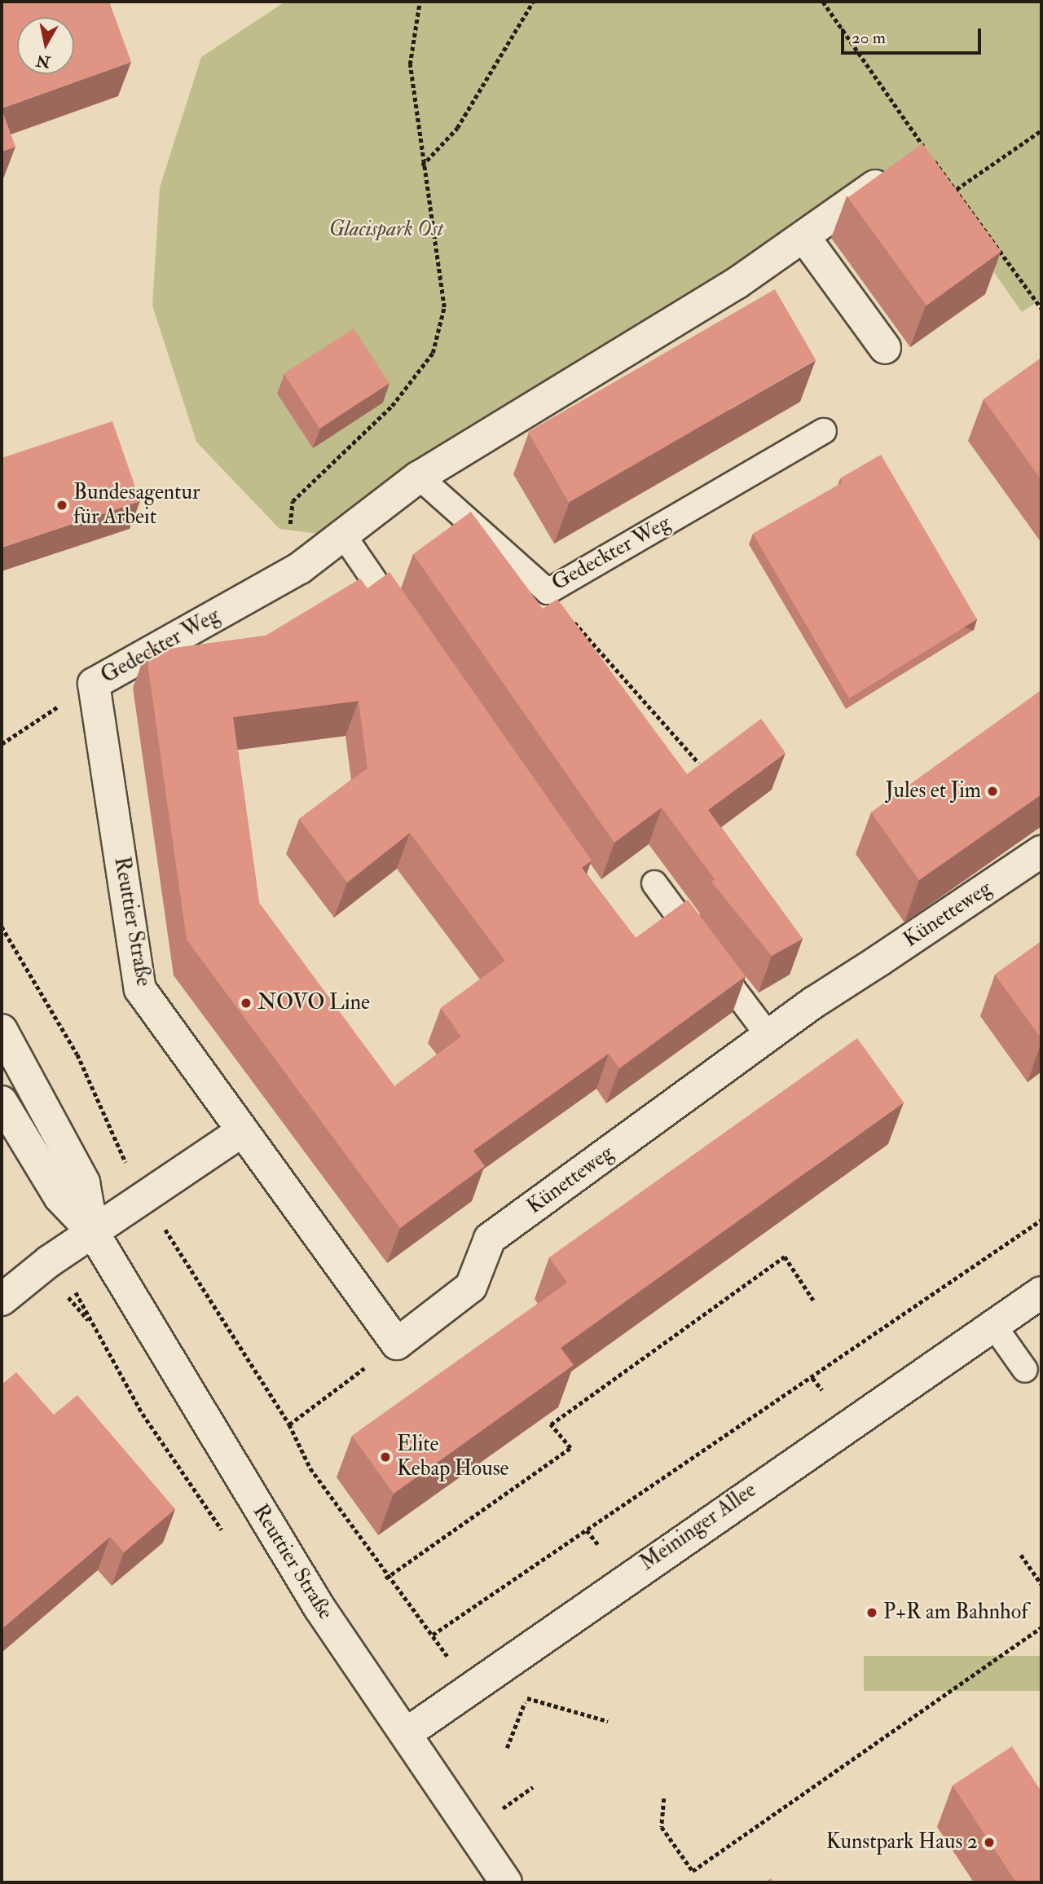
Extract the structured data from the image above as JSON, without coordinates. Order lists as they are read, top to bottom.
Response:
{
  "streets": {
    "street": [
      "Gedeckter Weg",
      "Künetteweg",
      "Reuttier Straße",
      "Meininger Allee"
    ]
  },
  "crossings": [
    ["Gedeckter Weg", "Reuttier Straße"],
    ["Künetteweg", "Reuttier Straße"],
    ["Reuttier Straße", "Meininger Allee"]
  ],
  "parks": ["Glacispark Ost"],
  "places": [
    "Bundesagentur für Arbeit",
    "Jules et Jim",
    "NOVO Line",
    "Elite Kebap House",
    "P+R am Bahnhof",
    "Kunstpark Haus 2"
  ],
  "scale_bar": "20 m",
  "north": "bottom"
}
